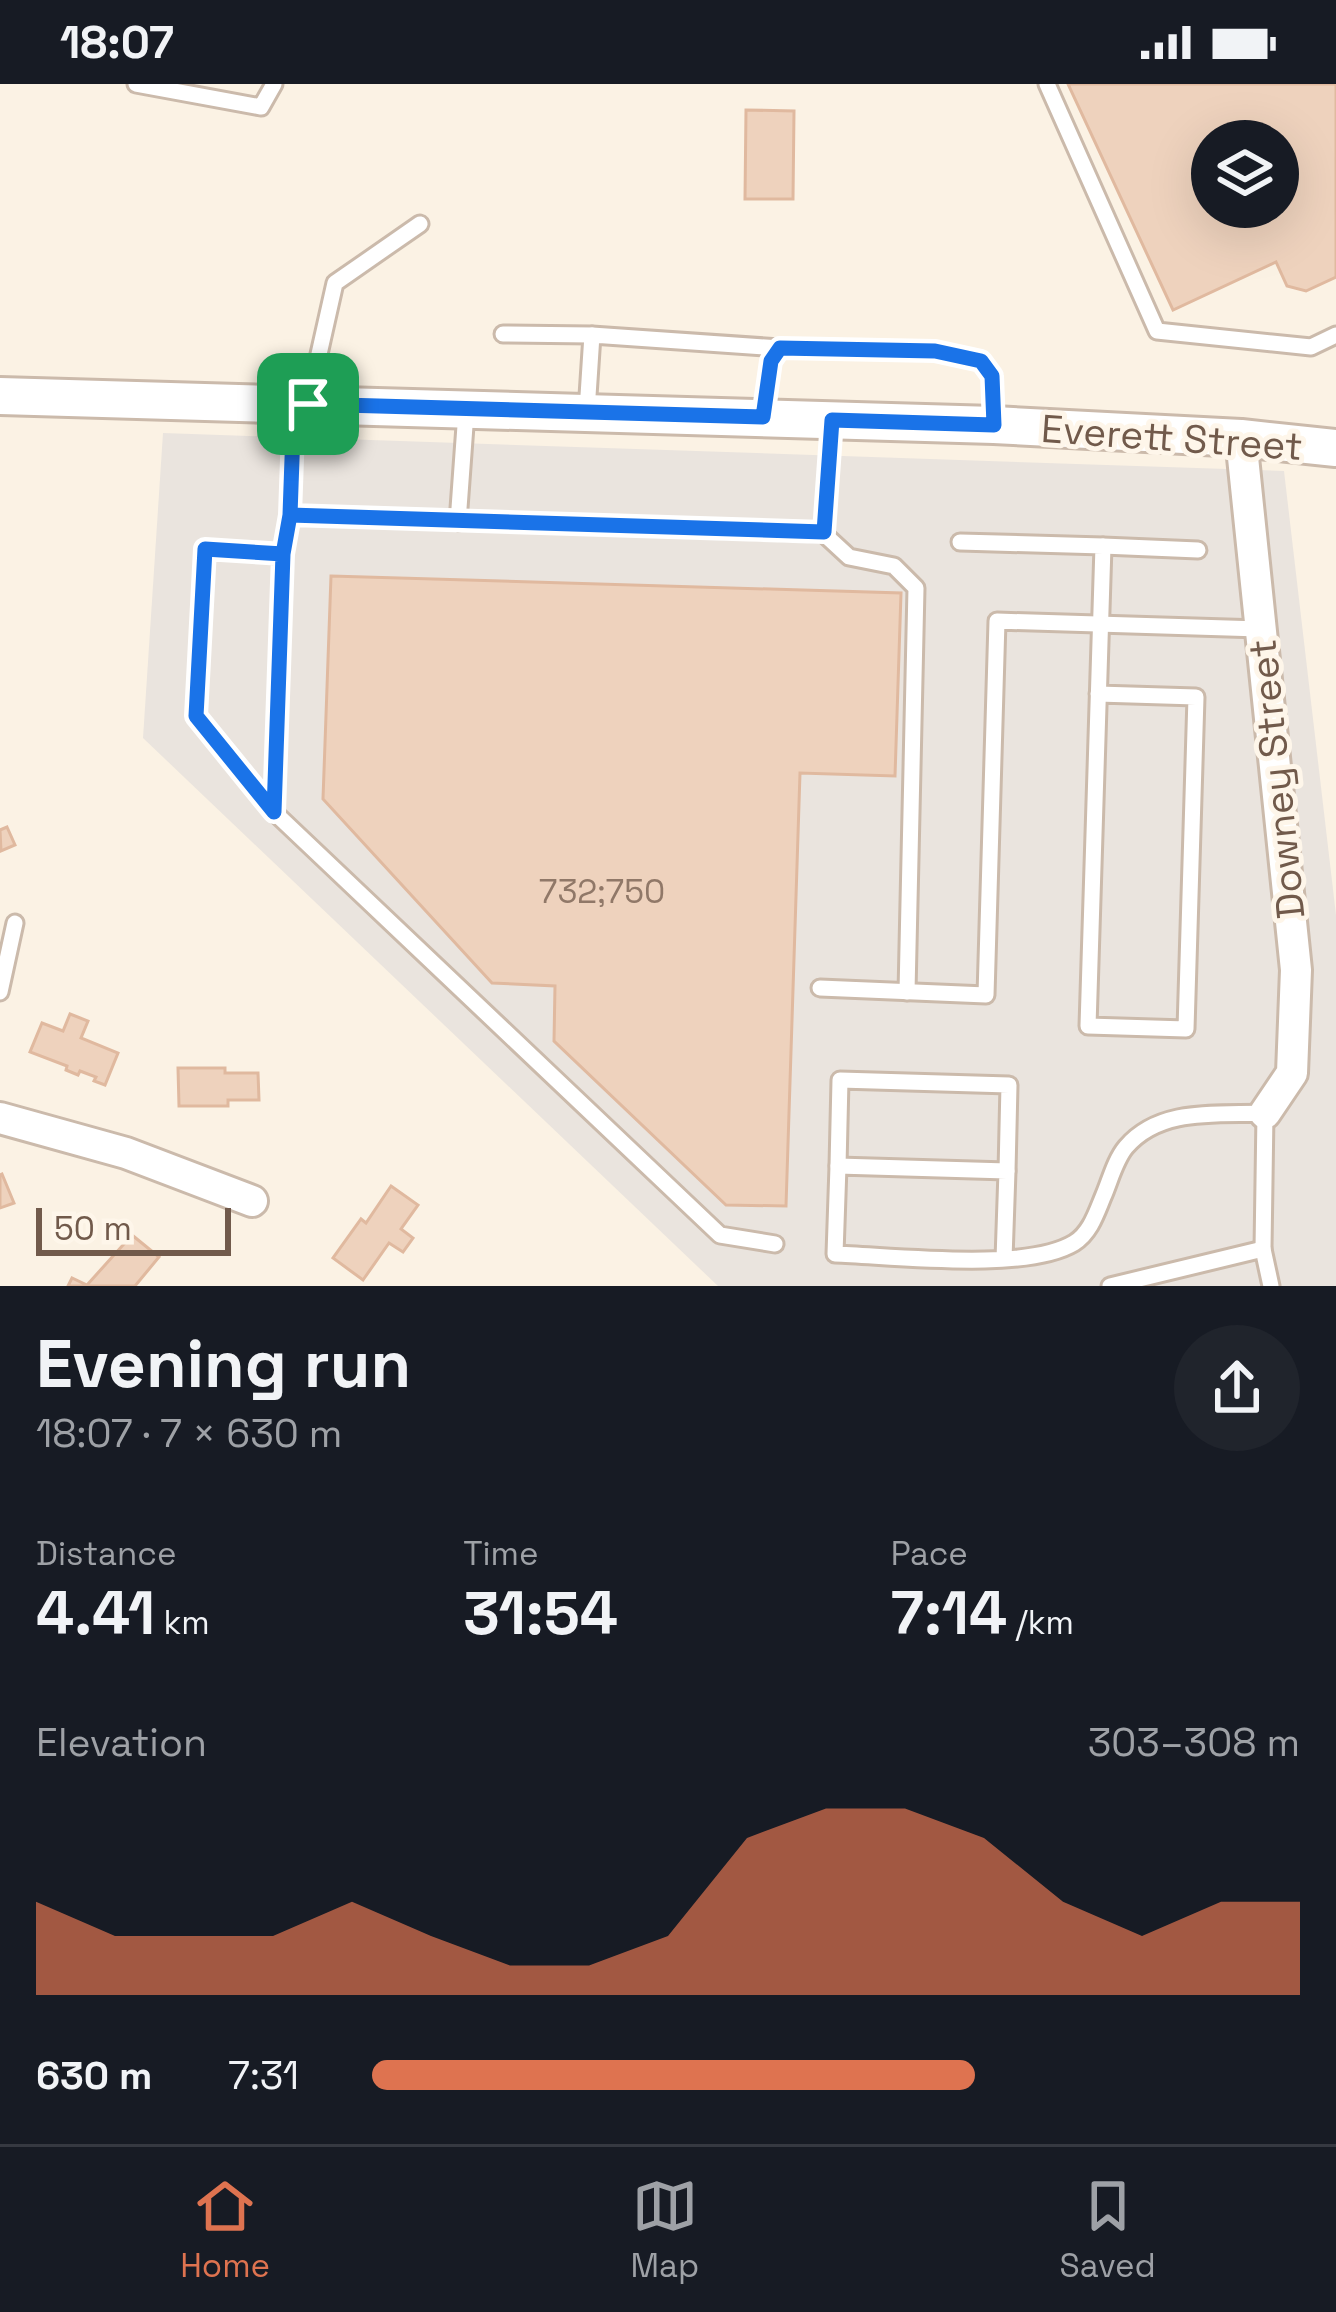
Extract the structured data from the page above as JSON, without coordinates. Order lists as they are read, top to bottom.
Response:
{
  "streets": {
    "street": ["Everett Street", "Downey Street"]
  },
  "crossings": [
    ["Everett Street", "Downey Street"]
  ],
  "house_numbers": ["732;750"],
  "scale_bar": "50 m",
  "page": {
    "status": "18:07",
    "scale": "50 m",
    "heading": ["Evening run", "18:07 · 7 × 630 m"],
    "stats": [
      ["Distance", "4.41 km"],
      ["Time", "31:54"],
      ["Pace", "7:14 /km"]
    ],
    "chart": ["Elevation", "303–308 m"],
    "list": [
      {
        "name": "630 m",
        "note": "7:31"
      }
    ],
    "tabs": ["Home", "Map", "Saved"]
  }
}
